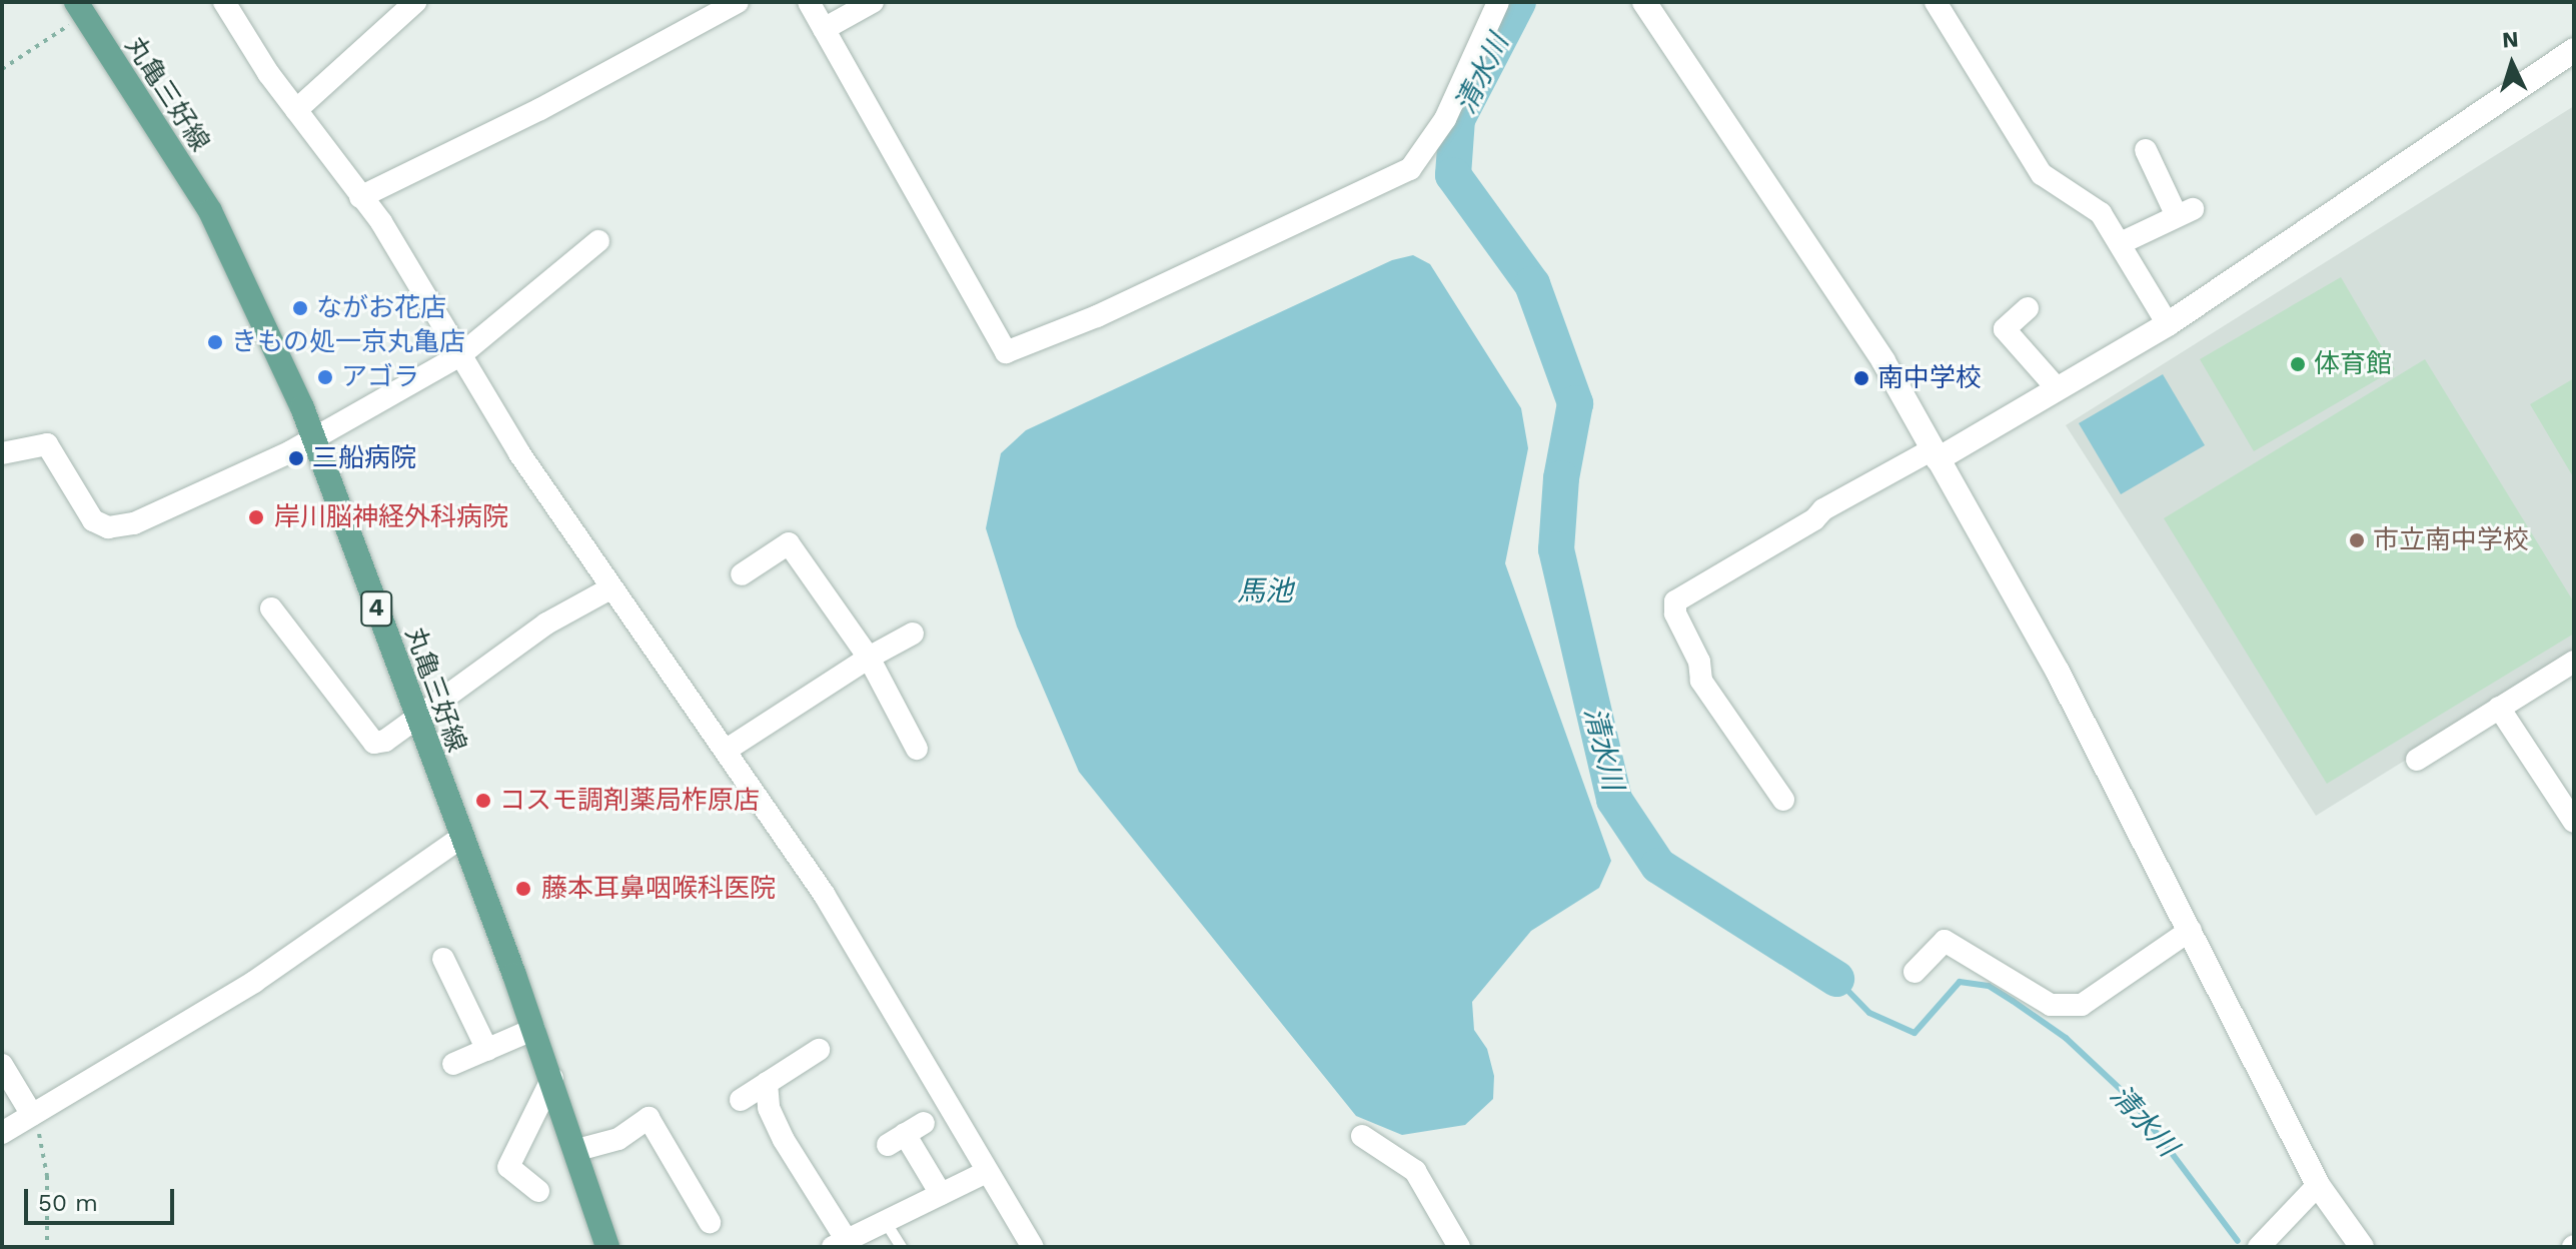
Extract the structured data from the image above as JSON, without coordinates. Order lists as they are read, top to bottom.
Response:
{
  "streets": {
    "main road": ["丸亀三好線", "4"]
  },
  "water": ["清水川", "馬池"],
  "places": [
    "ながお花店",
    "きもの処一京丸亀店",
    "体育館",
    "アゴラ",
    "南中学校",
    "三船病院",
    "岸川脳神経外科病院",
    "市立南中学校",
    "コスモ調剤薬局柞原店",
    "藤本耳鼻咽喉科医院"
  ],
  "scale_bar": "50 m",
  "north": "top"
}
